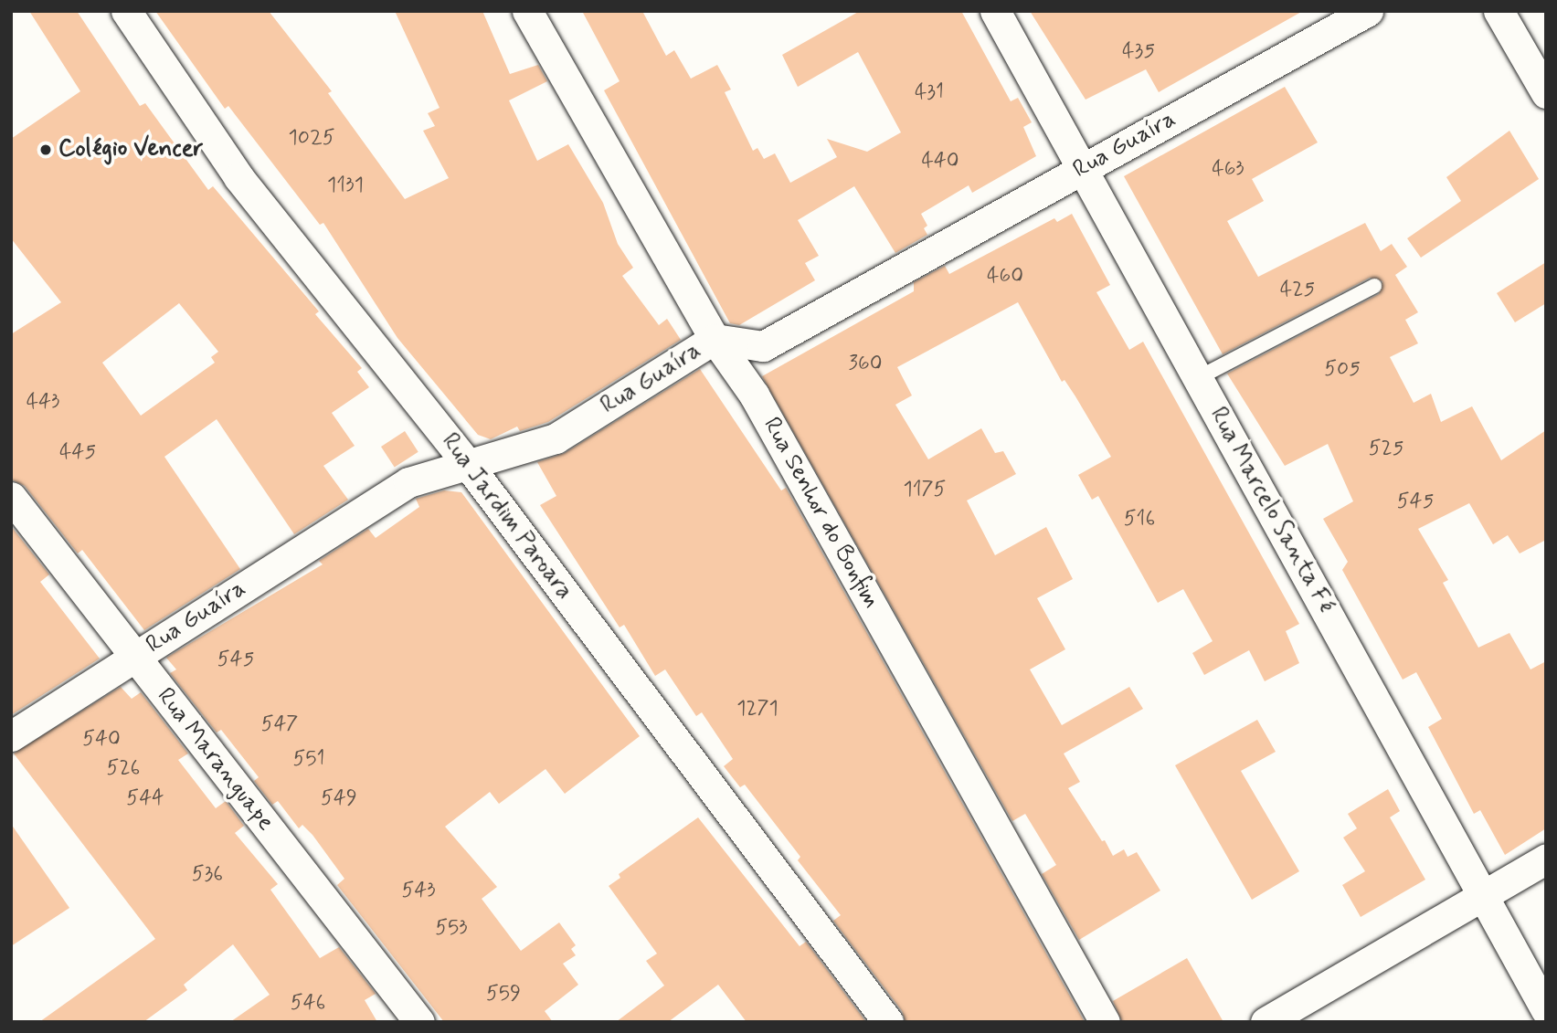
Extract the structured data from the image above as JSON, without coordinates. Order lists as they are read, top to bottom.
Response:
{
  "streets": {
    "street": [
      "Rua Guaíra",
      "Rua Marcelo Santa Fé",
      "Rua Senhor do Bonfim",
      "Rua Jardim Paroara",
      "Rua Maranguape"
    ]
  },
  "crossings": [
    ["Rua Guaíra", "Rua Marcelo Santa Fé"],
    ["Rua Guaíra", "Rua Senhor do Bonfim"],
    ["Rua Guaíra", "Rua Jardim Paroara"],
    ["Rua Guaíra", "Rua Maranguape"]
  ],
  "places": ["Colégio Vencer"],
  "house_numbers": [
    "435",
    "431",
    "1025",
    "440",
    "463",
    "1131",
    "460",
    "425",
    "360",
    "505",
    "443",
    "525",
    "445",
    "1175",
    "545",
    "516",
    "545",
    "1271",
    "547",
    "540",
    "551",
    "526",
    "544",
    "549",
    "536",
    "543",
    "553",
    "559",
    "546"
  ]
}
